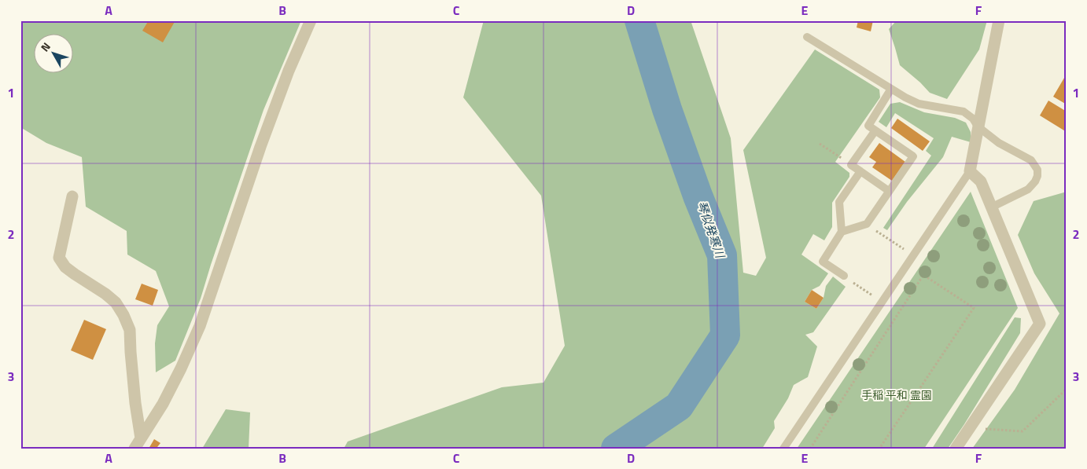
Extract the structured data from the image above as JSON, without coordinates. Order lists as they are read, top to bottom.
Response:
{
  "water": ["琴似発寒川"],
  "parks": ["手稲 平和 霊園"],
  "north": "top left",
  "grid": {
    "columns": [
      "A",
      "B",
      "C",
      "D",
      "E",
      "F"
    ],
    "rows": ["1", "2", "3"]
  }
}
